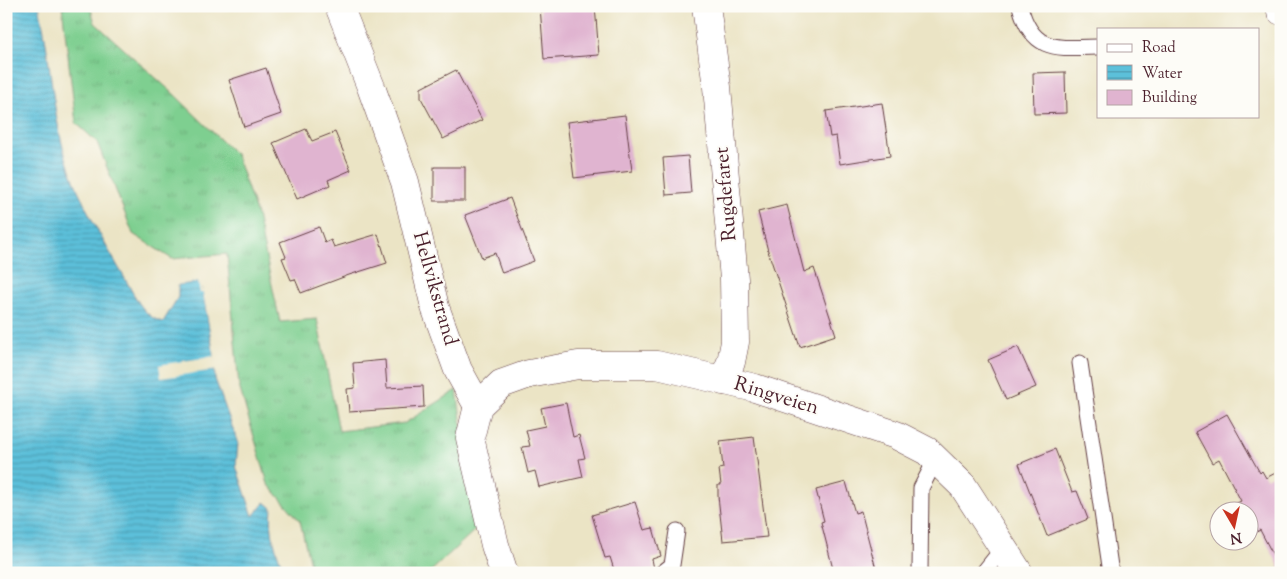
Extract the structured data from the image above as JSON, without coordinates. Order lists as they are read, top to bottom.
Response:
{
  "streets": {
    "street": ["Rugdefaret", "Hellvikstrand", "Ringveien"]
  },
  "crossings": [
    ["Rugdefaret", "Ringveien"],
    ["Hellvikstrand", "Ringveien"]
  ],
  "legend": ["Road", "Water", "Building"],
  "north": "bottom"
}
